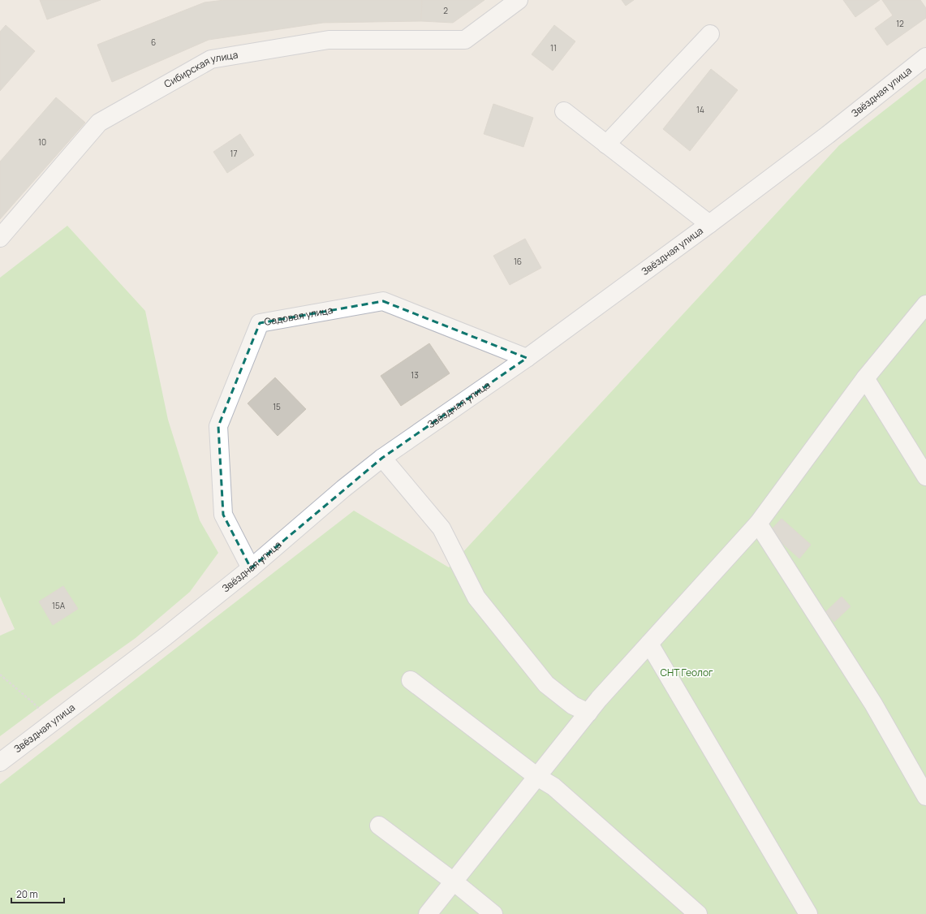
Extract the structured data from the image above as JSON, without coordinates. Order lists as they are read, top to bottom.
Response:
{
  "streets": {
    "street": ["Сибирская улица", "Звёздная улица", "Садовая улица"]
  },
  "crossings": [
    ["Звёздная улица", "Садовая улица"]
  ],
  "parks": ["СНТ Геолог"],
  "house_numbers": [
    "2",
    "12",
    "6",
    "11",
    "14",
    "10",
    "17",
    "16",
    "13",
    "15",
    "15А"
  ],
  "scale_bar": "20 m"
}
